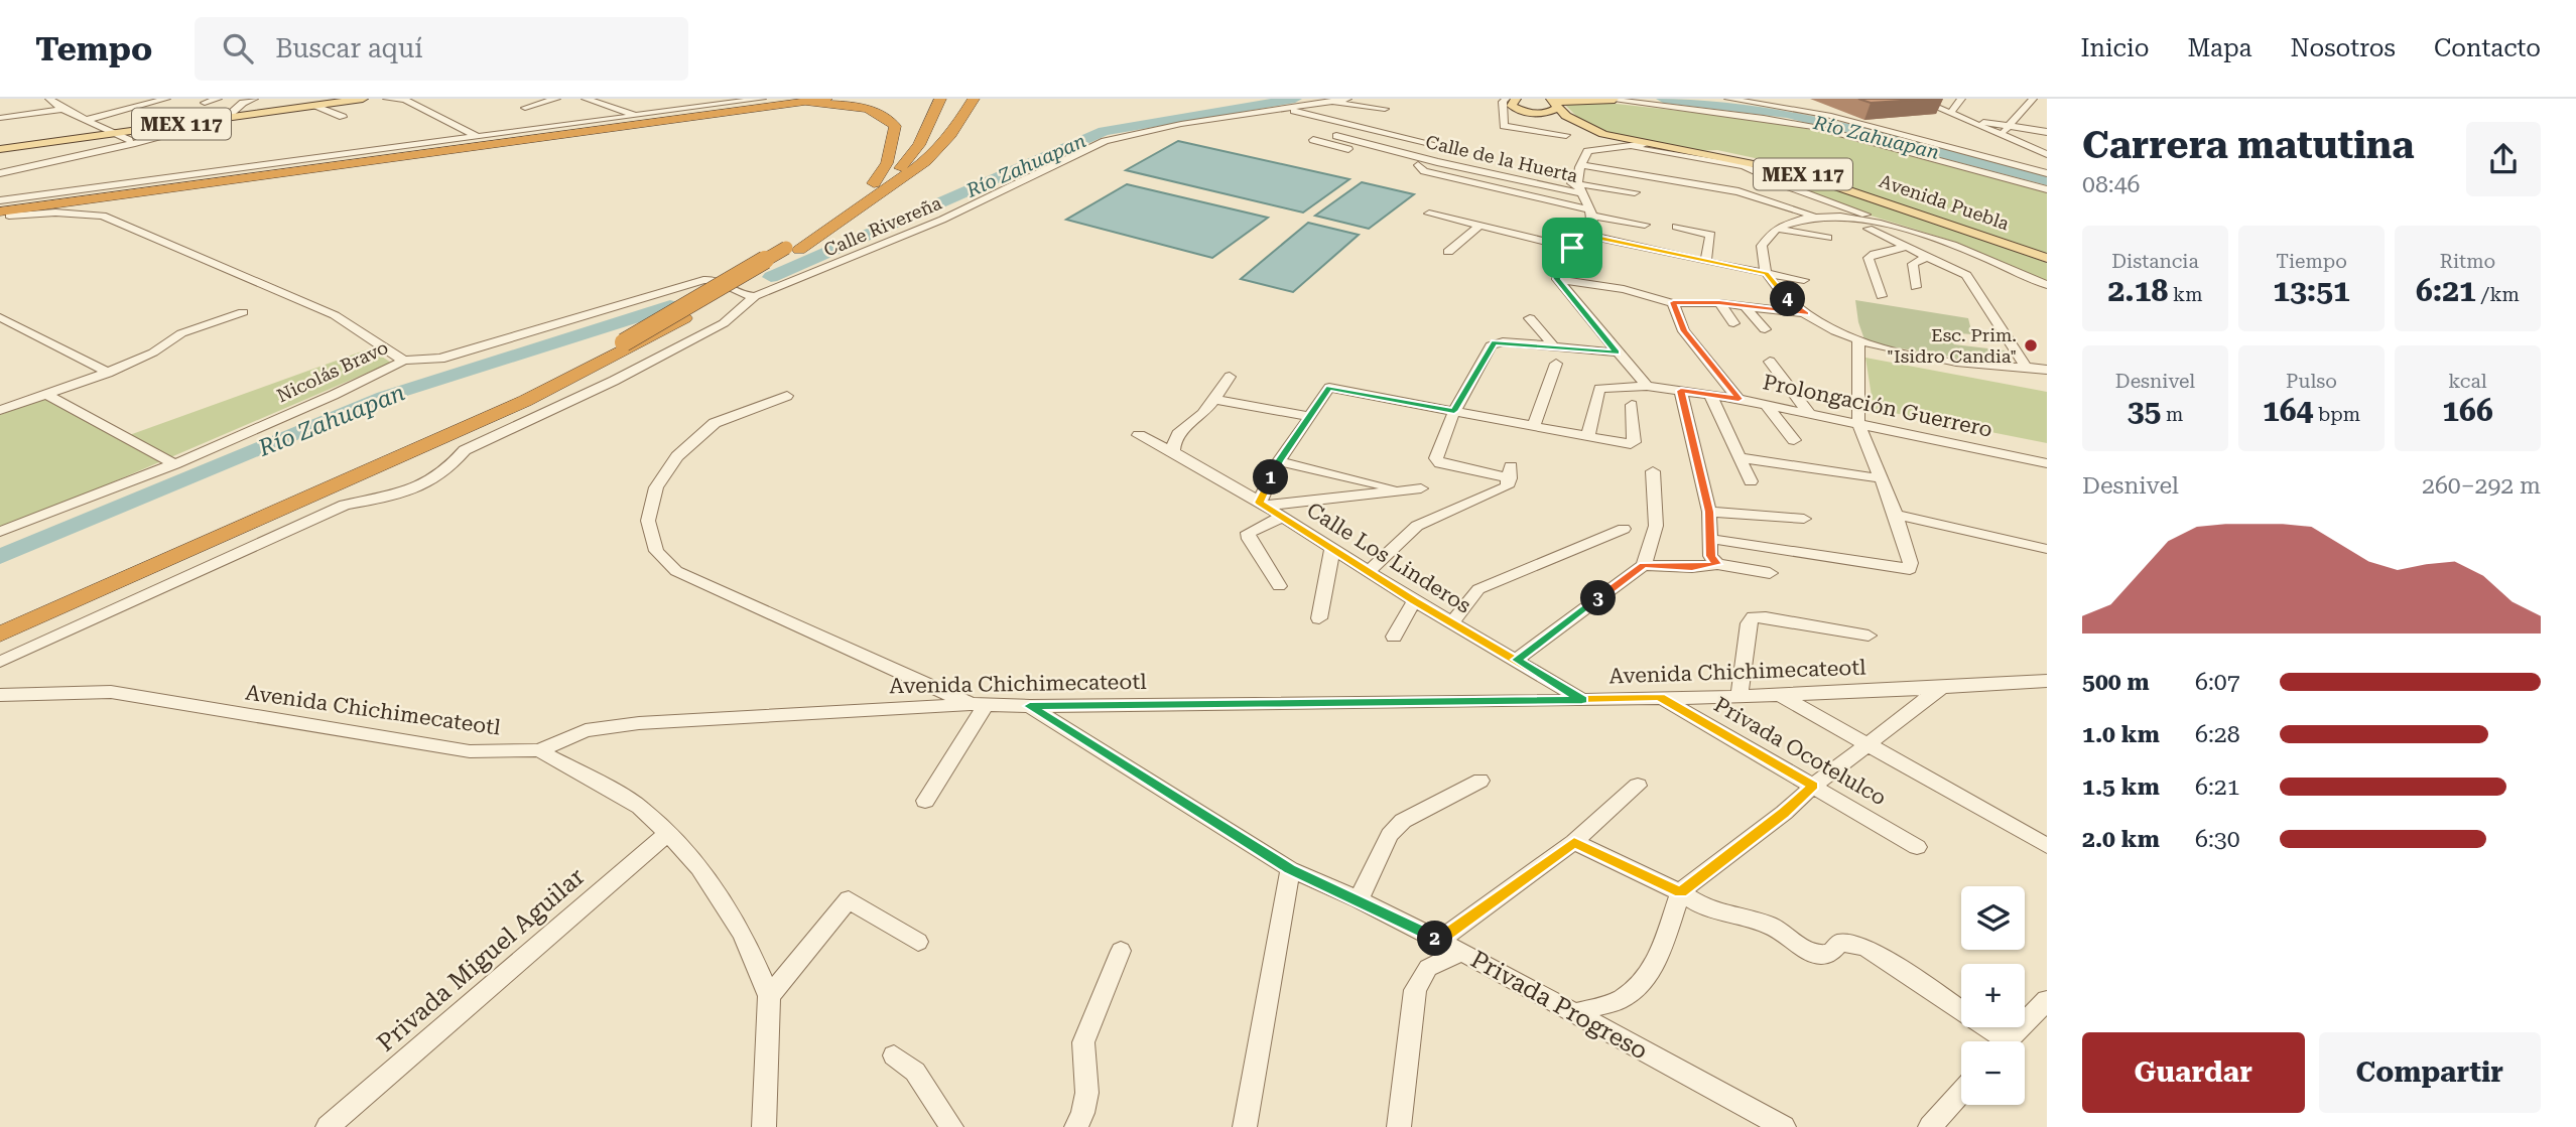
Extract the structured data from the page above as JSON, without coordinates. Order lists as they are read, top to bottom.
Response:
{
  "streets": {
    "main road": ["MEX 117", "Avenida Puebla"],
    "street": [
      "Calle de la Huerta",
      "Calle Rivereña",
      "Nicolás Bravo",
      "Prolongación Guerrero",
      "Calle Los Linderos",
      "Avenida Chichimecateotl",
      "Privada Ocotelulco",
      "Privada Miguel Aguilar",
      "Privada Progreso"
    ]
  },
  "crossings": [
    ["Calle Los Linderos", "Avenida Chichimecateotl"],
    ["Avenida Chichimecateotl", "Privada Ocotelulco"],
    ["Avenida Chichimecateotl", "Privada Progreso"]
  ],
  "water": ["Río Zahuapan"],
  "places": ["Esc. Prim. \"Isidro Candia\""],
  "page": {
    "header": "Tempo",
    "search": "Buscar aquí",
    "nav": [
      "Inicio",
      "Mapa",
      "Nosotros",
      "Contacto"
    ],
    "heading": ["Carrera matutina", "08:46"],
    "stats": [
      ["Distancia", "2.18 km"],
      ["Tiempo", "13:51"],
      ["Ritmo", "6:21 /km"],
      ["Desnivel", "35 m"],
      ["Pulso", "164 bpm"],
      ["kcal", "166"]
    ],
    "pins": [
      "4",
      "1",
      "3",
      "2"
    ],
    "chart": ["Desnivel", "260–292 m"],
    "list": [
      {
        "name": "500 m",
        "note": "6:07"
      },
      {
        "name": "1.0 km",
        "note": "6:28"
      },
      {
        "name": "1.5 km",
        "note": "6:21"
      },
      {
        "name": "2.0 km",
        "note": "6:30"
      }
    ],
    "map_buttons": ["+", "−"],
    "buttons": ["Guardar", "Compartir"]
  }
}
